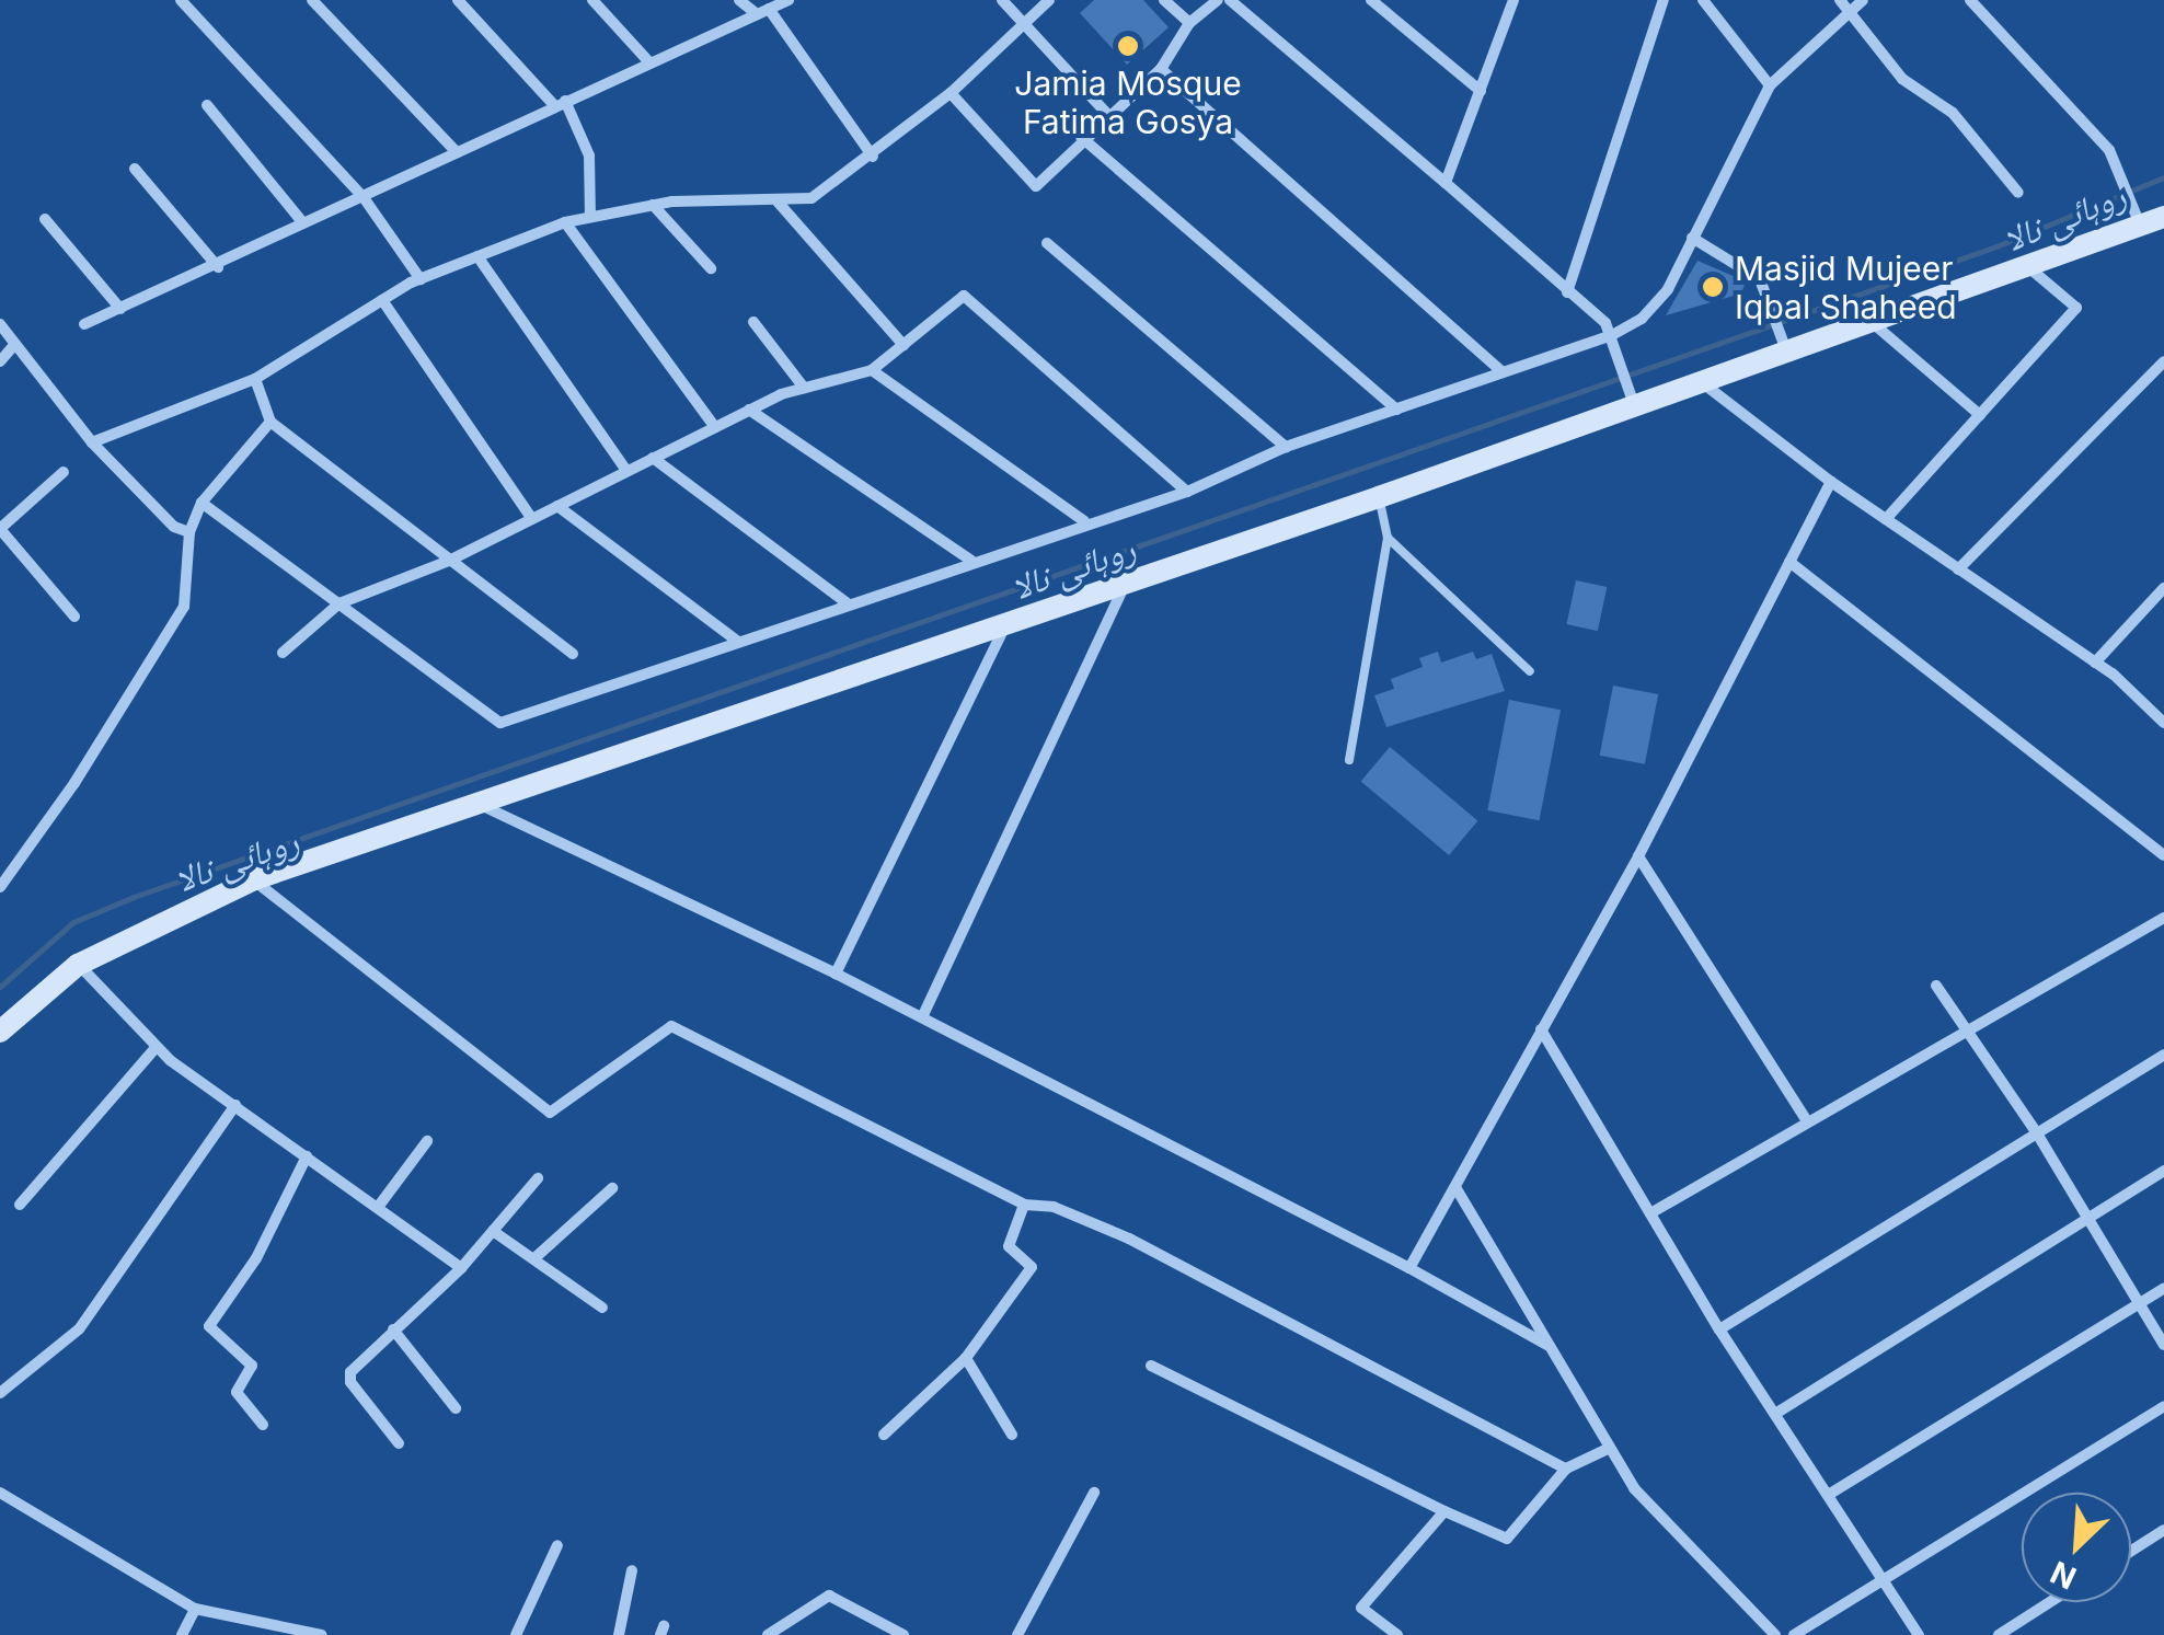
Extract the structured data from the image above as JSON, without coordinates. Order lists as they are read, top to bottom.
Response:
{
  "water": ["روہائی نالا"],
  "places": ["Jamia Mosque Fatima Gosya", "Masjid Mujeer Iqbal Shaheed"],
  "north": "bottom left"
}
